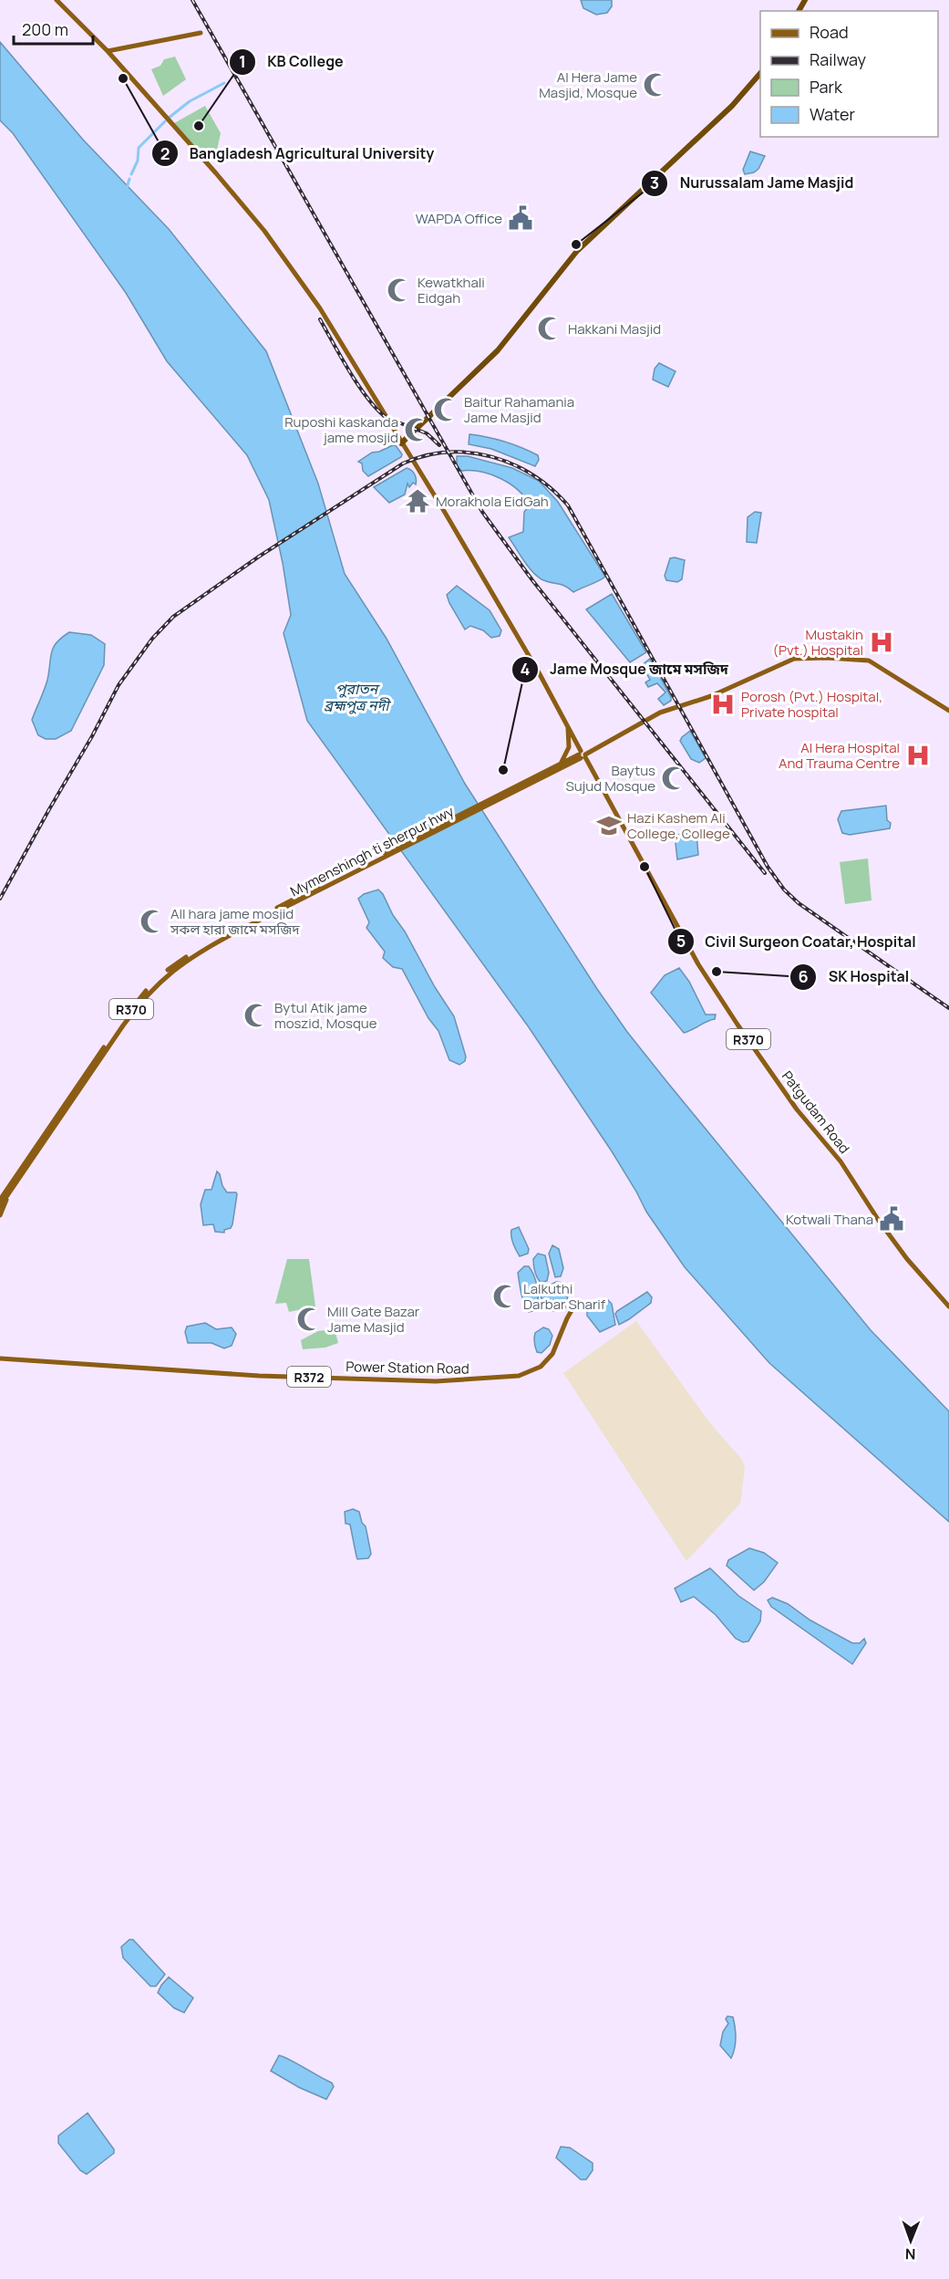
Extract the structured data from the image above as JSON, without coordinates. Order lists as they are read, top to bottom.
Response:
{
  "streets": {
    "main road": [
      "Mymenshingh ti sherpur hwy",
      "R370",
      "Patgudam Road",
      "Power Station Road",
      "R372"
    ]
  },
  "water": ["পুরাতন ব্রহ্মপুত্র নদী"],
  "places": {
    "other": [
      "Bangladesh Agricultural University",
      "KB College",
      "Nurussalam Jame Masjid",
      "Jame Mosque জামে মসজিদ",
      "Civil Surgeon Coatar, Hospital",
      "SK Hospital"
    ],
    "mosque": [
      "Al Hera Jame Masjid, Mosque",
      "Kewatkhali Eidgah",
      "Hakkani Masjid",
      "Baitur Rahamania Jame Masjid",
      "Ruposhi kaskanda jame mosjid",
      "Baytus Sujud Mosque",
      "All hara jame mosjid সকল হারা জামে মসজিদ",
      "Bytul Atik jame moszid, Mosque",
      "Lalkuthi Darbar Sharif",
      "Mill Gate Bazar Jame Masjid"
    ],
    "public building": ["WAPDA Office", "Kotwali Thana"],
    "temple": ["Morakhola EidGah"],
    "hospital": ["Mustakin (Pvt.) Hospital", "Porosh (Pvt.) Hospital, Private hospital", "Al Hera Hospital And Trauma Centre"],
    "school or university": ["Hazi Kashem Ali College, College"]
  },
  "legend": [
    "Road",
    "Railway",
    "Park",
    "Water"
  ],
  "scale_bar": "200 m",
  "north": "bottom"
}
